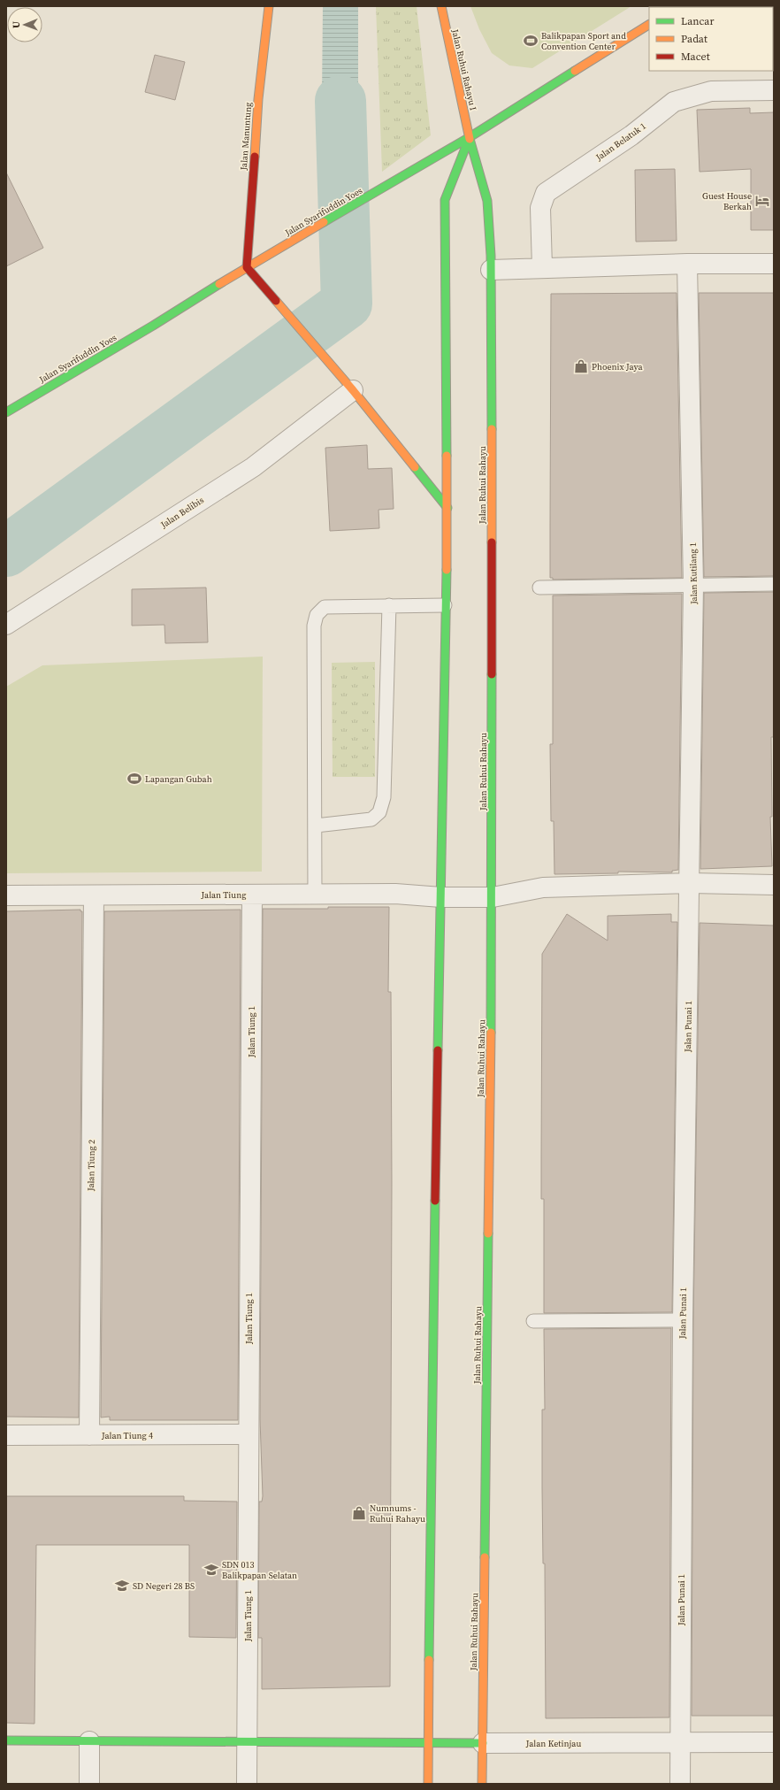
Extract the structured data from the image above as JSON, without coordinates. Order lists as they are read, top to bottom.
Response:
{
  "streets": {
    "main road": [
      "Jalan Ruhui Rahayu I",
      "Jalan Manuntung",
      "Jalan Syarifuddin Yoes",
      "Jalan Ruhui Rahayu",
      "Jalan Ketinjau"
    ],
    "street": [
      "Jalan Belatuk 1",
      "Jalan Belibis",
      "Jalan Kutilang 1",
      "Jalan Tiung",
      "Jalan Punai 1",
      "Jalan Tiung 1",
      "Jalan Tiung 2",
      "Jalan Tiung 4"
    ]
  },
  "crossings": [
    ["Jalan Ruhui Rahayu I", "Jalan Syarifuddin Yoes"],
    ["Jalan Ruhui Rahayu I", "Jalan Ruhui Rahayu"],
    ["Jalan Manuntung", "Jalan Syarifuddin Yoes"],
    ["Jalan Syarifuddin Yoes", "Jalan Ruhui Rahayu"],
    ["Jalan Ruhui Rahayu", "Jalan Tiung"],
    ["Jalan Ruhui Rahayu", "Jalan Ketinjau"],
    ["Jalan Kutilang 1", "Jalan Tiung"],
    ["Jalan Kutilang 1", "Jalan Punai 1"],
    ["Jalan Tiung", "Jalan Punai 1"],
    ["Jalan Tiung", "Jalan Tiung 1"],
    ["Jalan Tiung", "Jalan Tiung 2"],
    ["Jalan Punai 1", "Jalan Ketinjau"],
    ["Jalan Tiung 1", "Jalan Tiung 4"],
    ["Jalan Tiung 1", "Jalan Ketinjau"],
    ["Jalan Tiung 2", "Jalan Tiung 4"]
  ],
  "places": {
    "sports": ["Balikpapan Sport and Convention Center", "Lapangan Gubah"],
    "hotel": ["Guest House Berkah"],
    "shop": ["Phoenix Jaya", "Numnums - Ruhui Rahayu"],
    "school or university": ["SDN 013 Balikpapan Selatan", "SD Negeri 28 BS"]
  },
  "legend": ["Lancar", "Padat", "Macet"],
  "north": "left"
}
